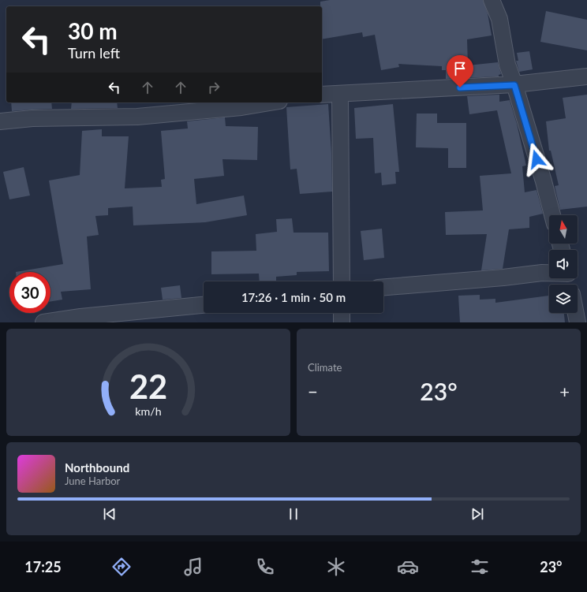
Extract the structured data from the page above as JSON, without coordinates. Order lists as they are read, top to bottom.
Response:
{
  "north": "top",
  "page": {
    "turn": ["30 m", "Turn left"],
    "limit": "30",
    "trip": "17:26 · 1 min · 50 m",
    "tile": "Climate",
    "heat": ["−", "23°", "+"],
    "song": ["Northbound", "June Harbor"],
    "tabs": ["17:25", "23°"],
    "gauge": ["22", "km/h"]
  }
}
